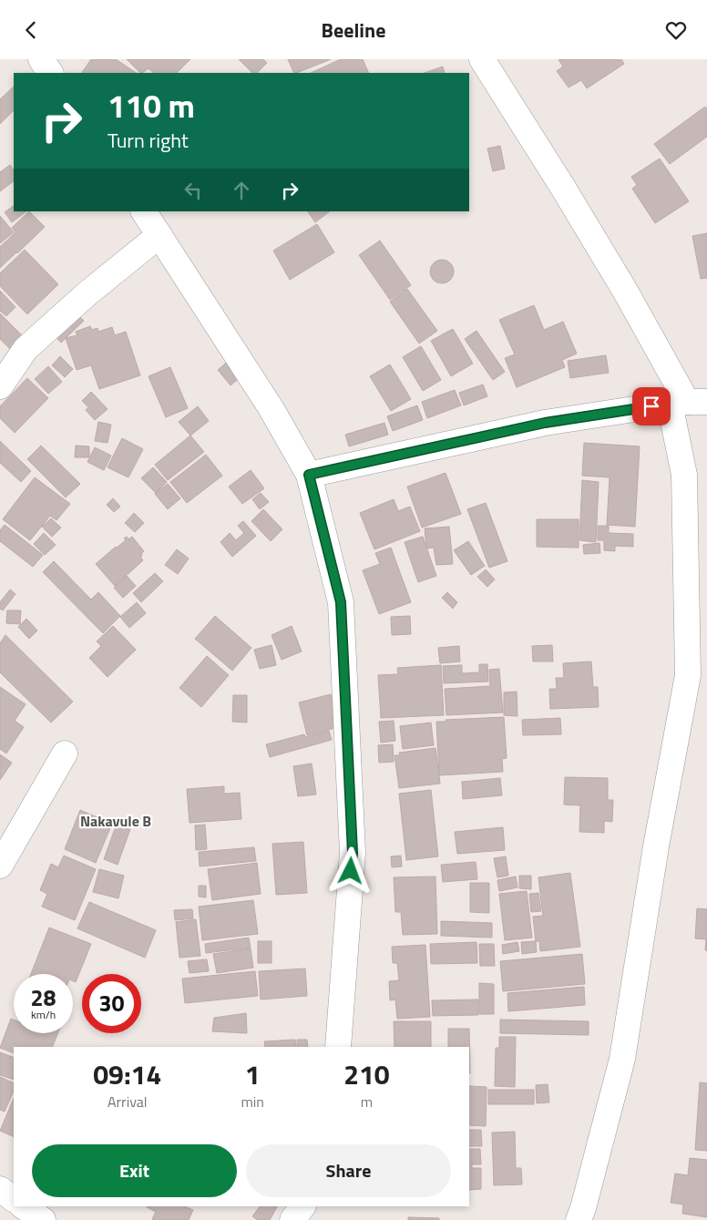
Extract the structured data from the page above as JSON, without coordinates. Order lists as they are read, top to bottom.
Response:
{
  "districts": ["Nakavule B"],
  "page": {
    "header": "Beeline",
    "turn": ["110 m", "Turn right"],
    "speed": "28 km/h",
    "limit": "30",
    "eta": [
      "09:14",
      "Arrival",
      "1",
      "min",
      "210",
      "m"
    ],
    "buttons": ["Exit", "Share"]
  }
}
